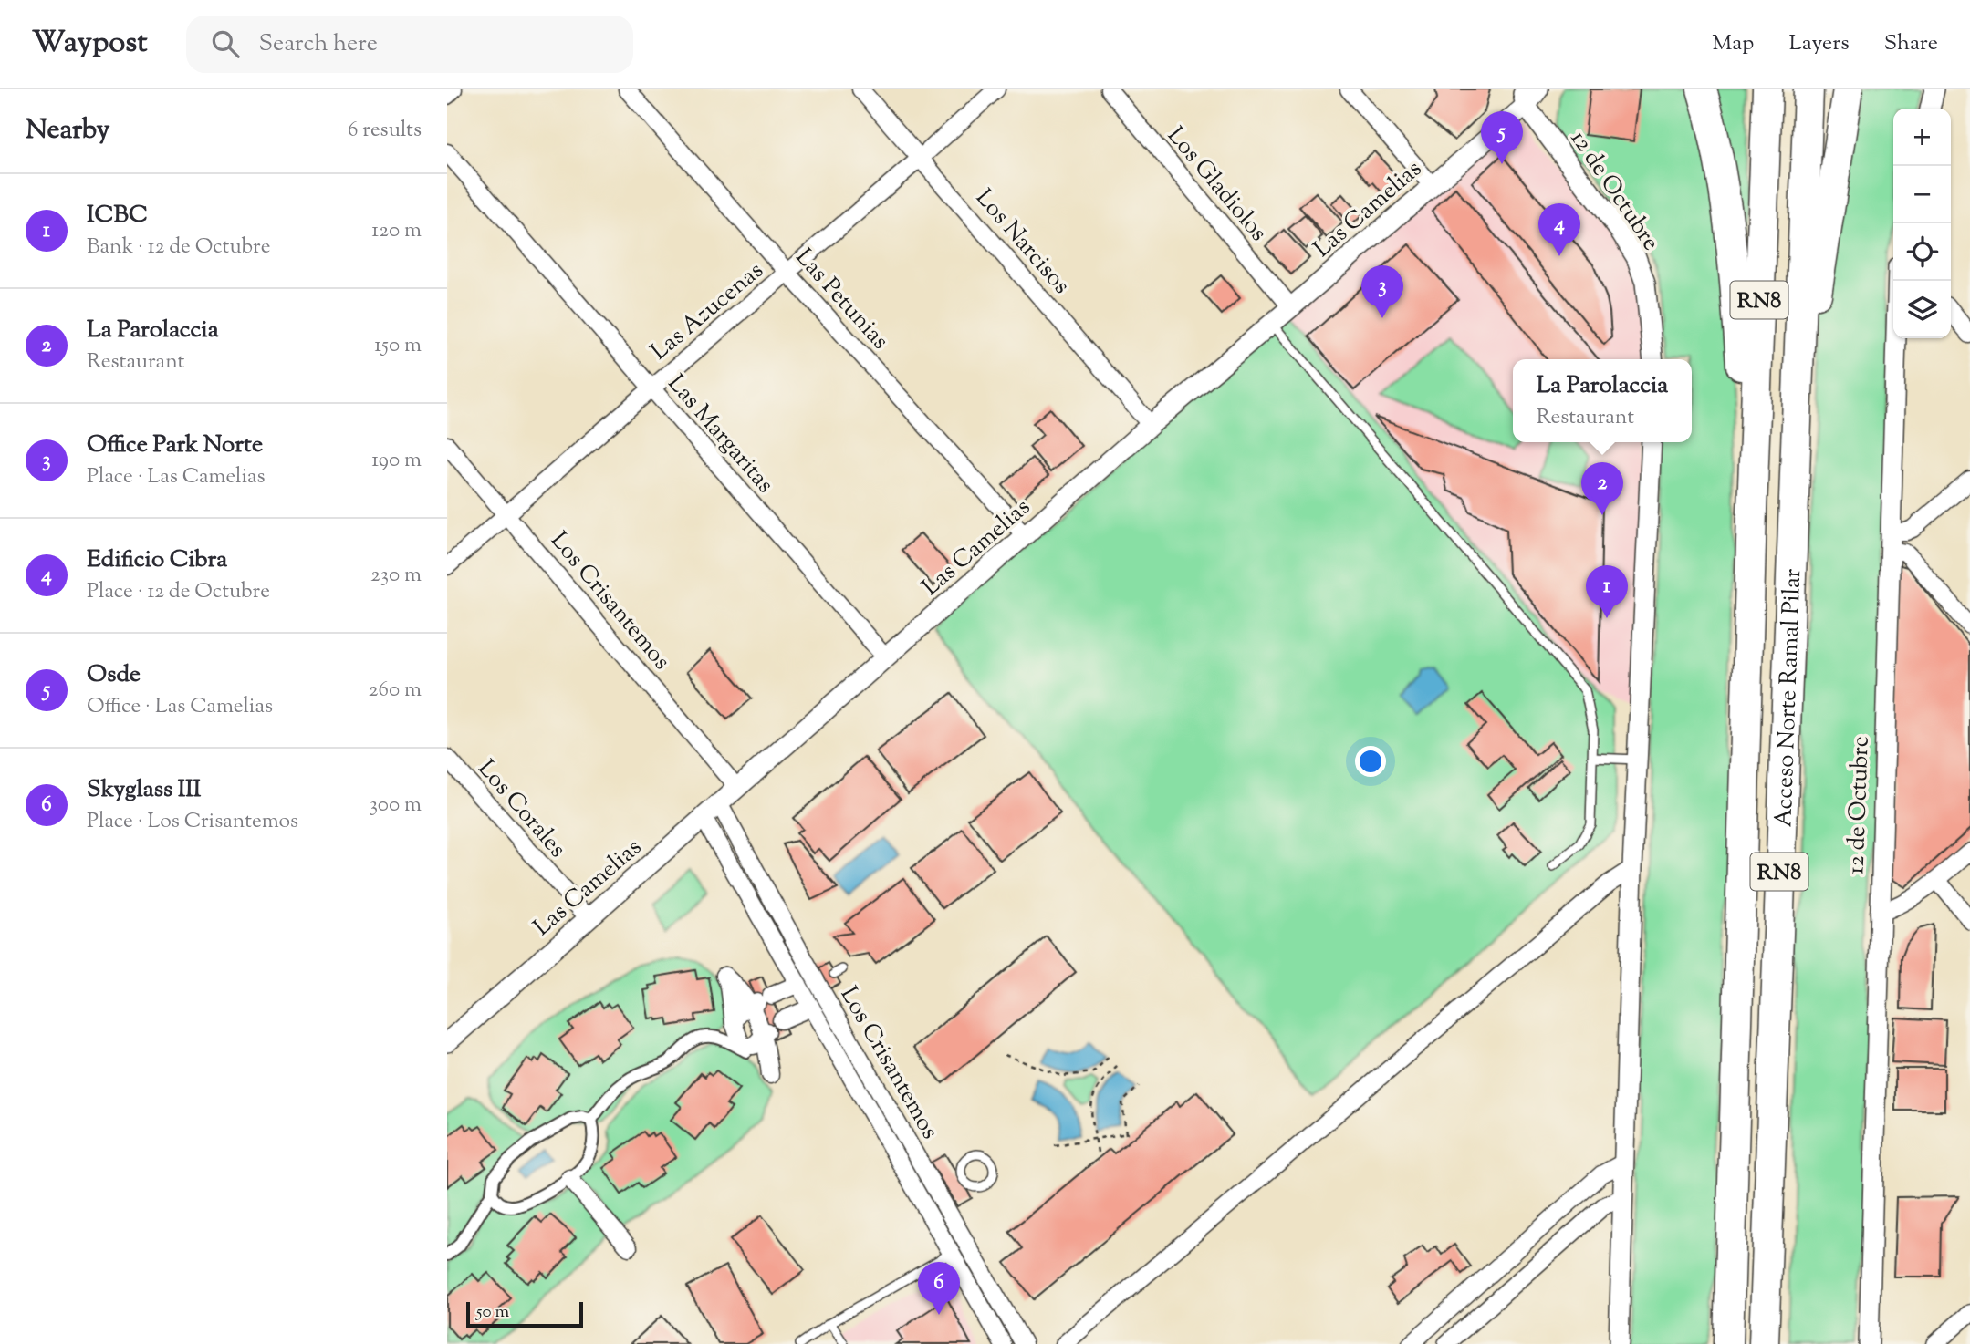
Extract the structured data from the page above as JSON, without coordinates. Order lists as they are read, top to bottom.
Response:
{
  "streets": {
    "highway": ["RN8", "Acceso Norte Ramal Pilar"],
    "street": [
      "Los Gladiolos",
      "12 de Octubre",
      "Las Camelias",
      "Los Narcisos",
      "Las Petunias",
      "Las Azucenas",
      "Las Margaritas",
      "Los Crisantemos",
      "Los Corales"
    ]
  },
  "crossings": [
    ["Los Gladiolos", "Las Camelias"],
    ["12 de Octubre", "Las Camelias"],
    ["Las Camelias", "Los Narcisos"],
    ["Las Camelias", "Las Petunias"],
    ["Las Camelias", "Las Margaritas"],
    ["Las Camelias", "Los Crisantemos"],
    ["Las Camelias", "Los Corales"],
    ["Los Narcisos", "Las Azucenas"],
    ["Las Petunias", "Las Azucenas"],
    ["Las Azucenas", "Las Margaritas"],
    ["Las Azucenas", "Los Crisantemos"]
  ],
  "scale_bar": "50 m",
  "page": {
    "header": "Waypost",
    "search": "Search here",
    "nav": ["Map", "Layers", "Share"],
    "heading": ["Nearby", "6 results"],
    "map_buttons": ["+", "−"],
    "pins": [
      "5",
      "4",
      "3",
      "2",
      "1",
      "6"
    ],
    "list": [
      {
        "mark": "1",
        "name": "ICBC",
        "note": "Bank · 12 de Octubre",
        "value": "120 m"
      },
      {
        "mark": "2",
        "name": "La Parolaccia",
        "note": "Restaurant",
        "value": "150 m"
      },
      {
        "mark": "3",
        "name": "Office Park Norte",
        "note": "Place · Las Camelias",
        "value": "190 m"
      },
      {
        "mark": "4",
        "name": "Edificio Cibra",
        "note": "Place · 12 de Octubre",
        "value": "230 m"
      },
      {
        "mark": "5",
        "name": "Osde",
        "note": "Office · Las Camelias",
        "value": "260 m"
      },
      {
        "mark": "6",
        "name": "Skyglass III",
        "note": "Place · Los Crisantemos",
        "value": "300 m"
      }
    ],
    "popup": ["La Parolaccia", "Restaurant"],
    "scale": "50 m"
  }
}
